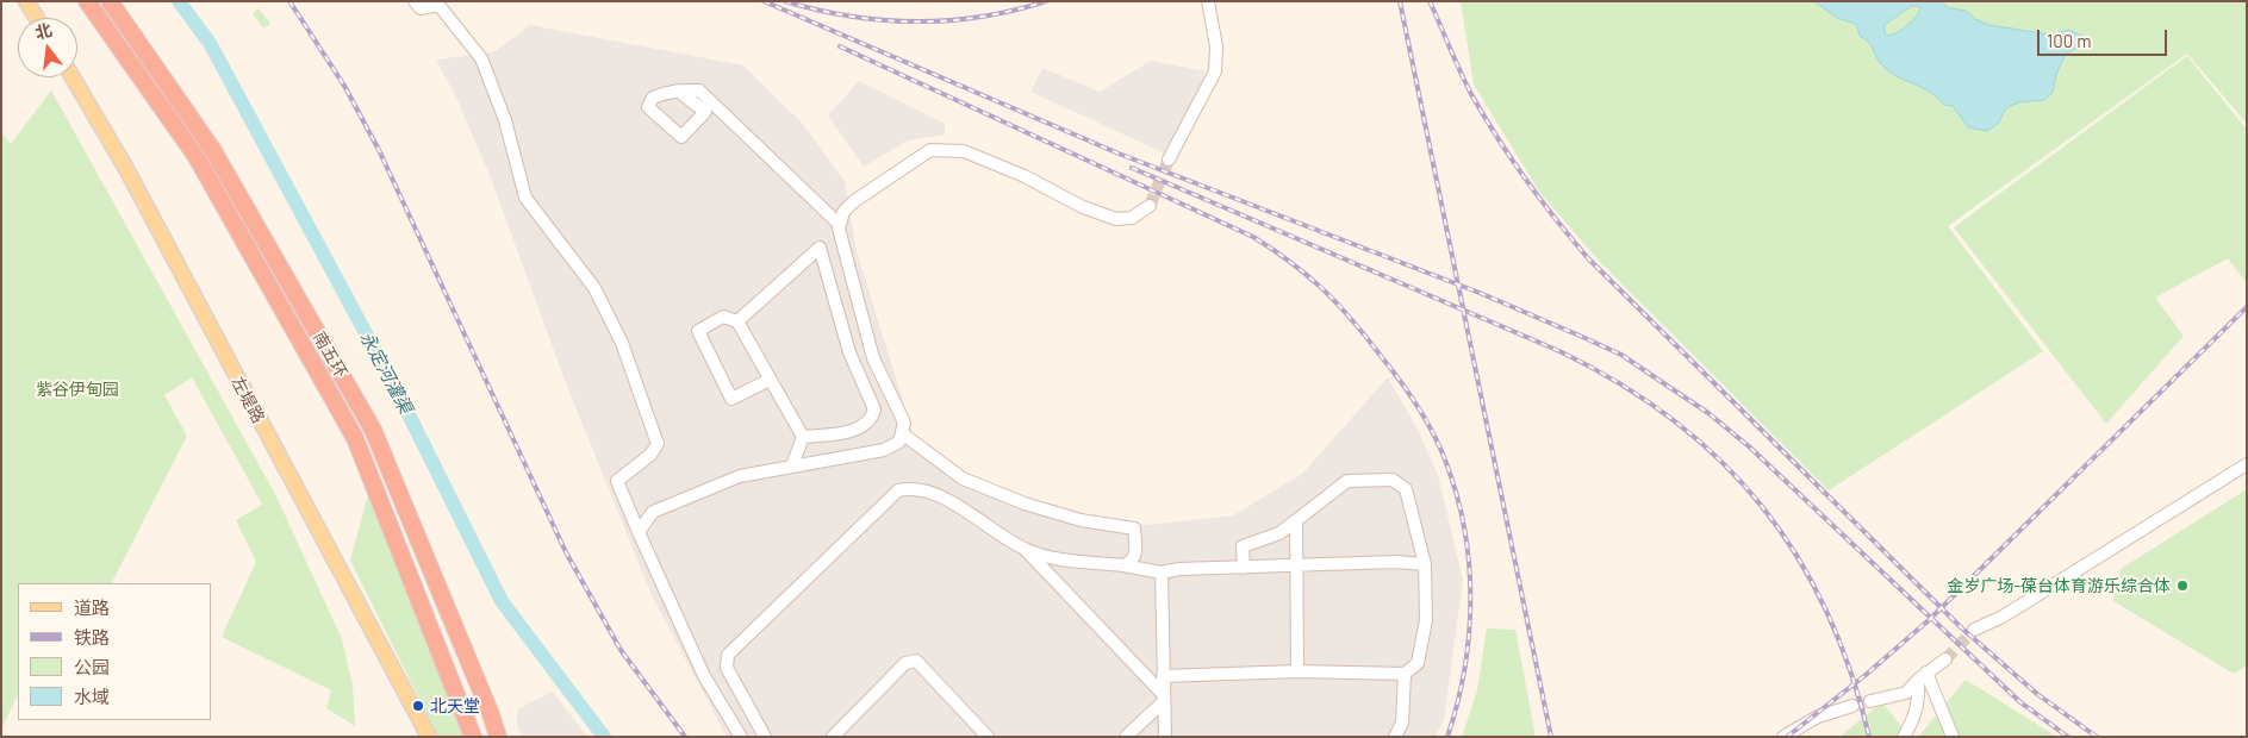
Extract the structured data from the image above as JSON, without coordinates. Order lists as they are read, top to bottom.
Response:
{
  "streets": {
    "highway": ["南五环"],
    "main road": ["左堤路"]
  },
  "water": ["永定河灌渠"],
  "parks": ["紫谷伊甸园"],
  "places": ["金岁广场-葆台体育游乐综合体", "北天堂"],
  "legend": [
    "道路",
    "铁路",
    "公园",
    "水域"
  ],
  "scale_bar": "100 m",
  "north": "top"
}
